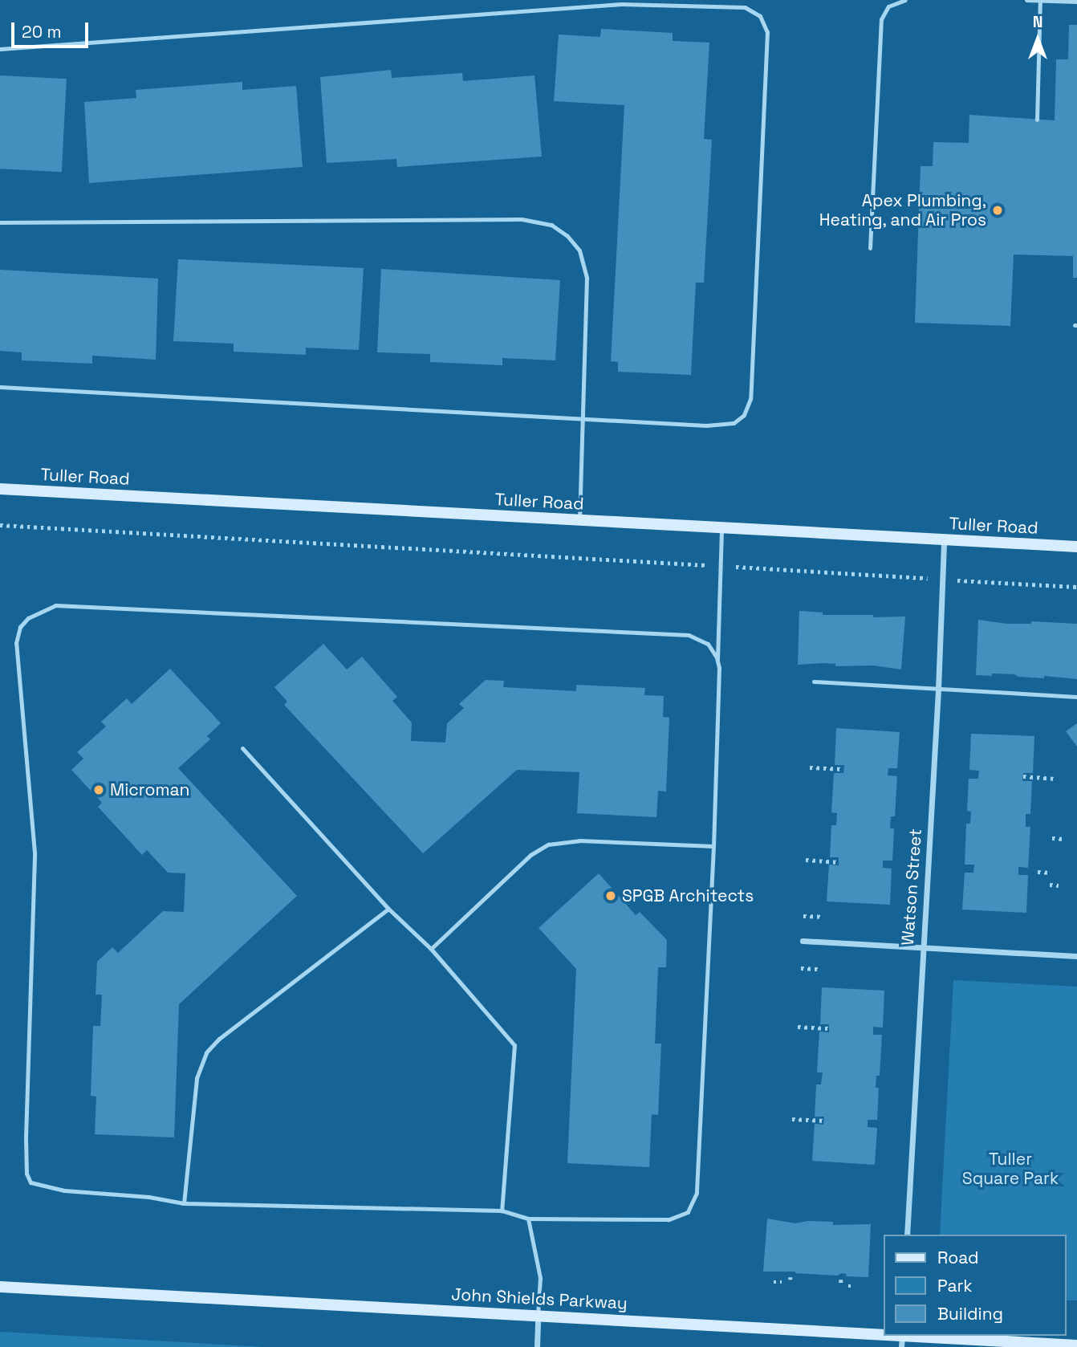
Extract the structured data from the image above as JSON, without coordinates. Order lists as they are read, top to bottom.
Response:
{
  "streets": {
    "street": ["Tuller Road", "Watson Street", "John Shields Parkway"]
  },
  "crossings": [
    ["Tuller Road", "Watson Street"]
  ],
  "parks": ["Tuller Square Park"],
  "places": ["Apex Plumbing, Heating, and Air Pros", "Microman", "SPGB Architects"],
  "legend": ["Road", "Park", "Building"],
  "scale_bar": "20 m",
  "north": "top"
}
